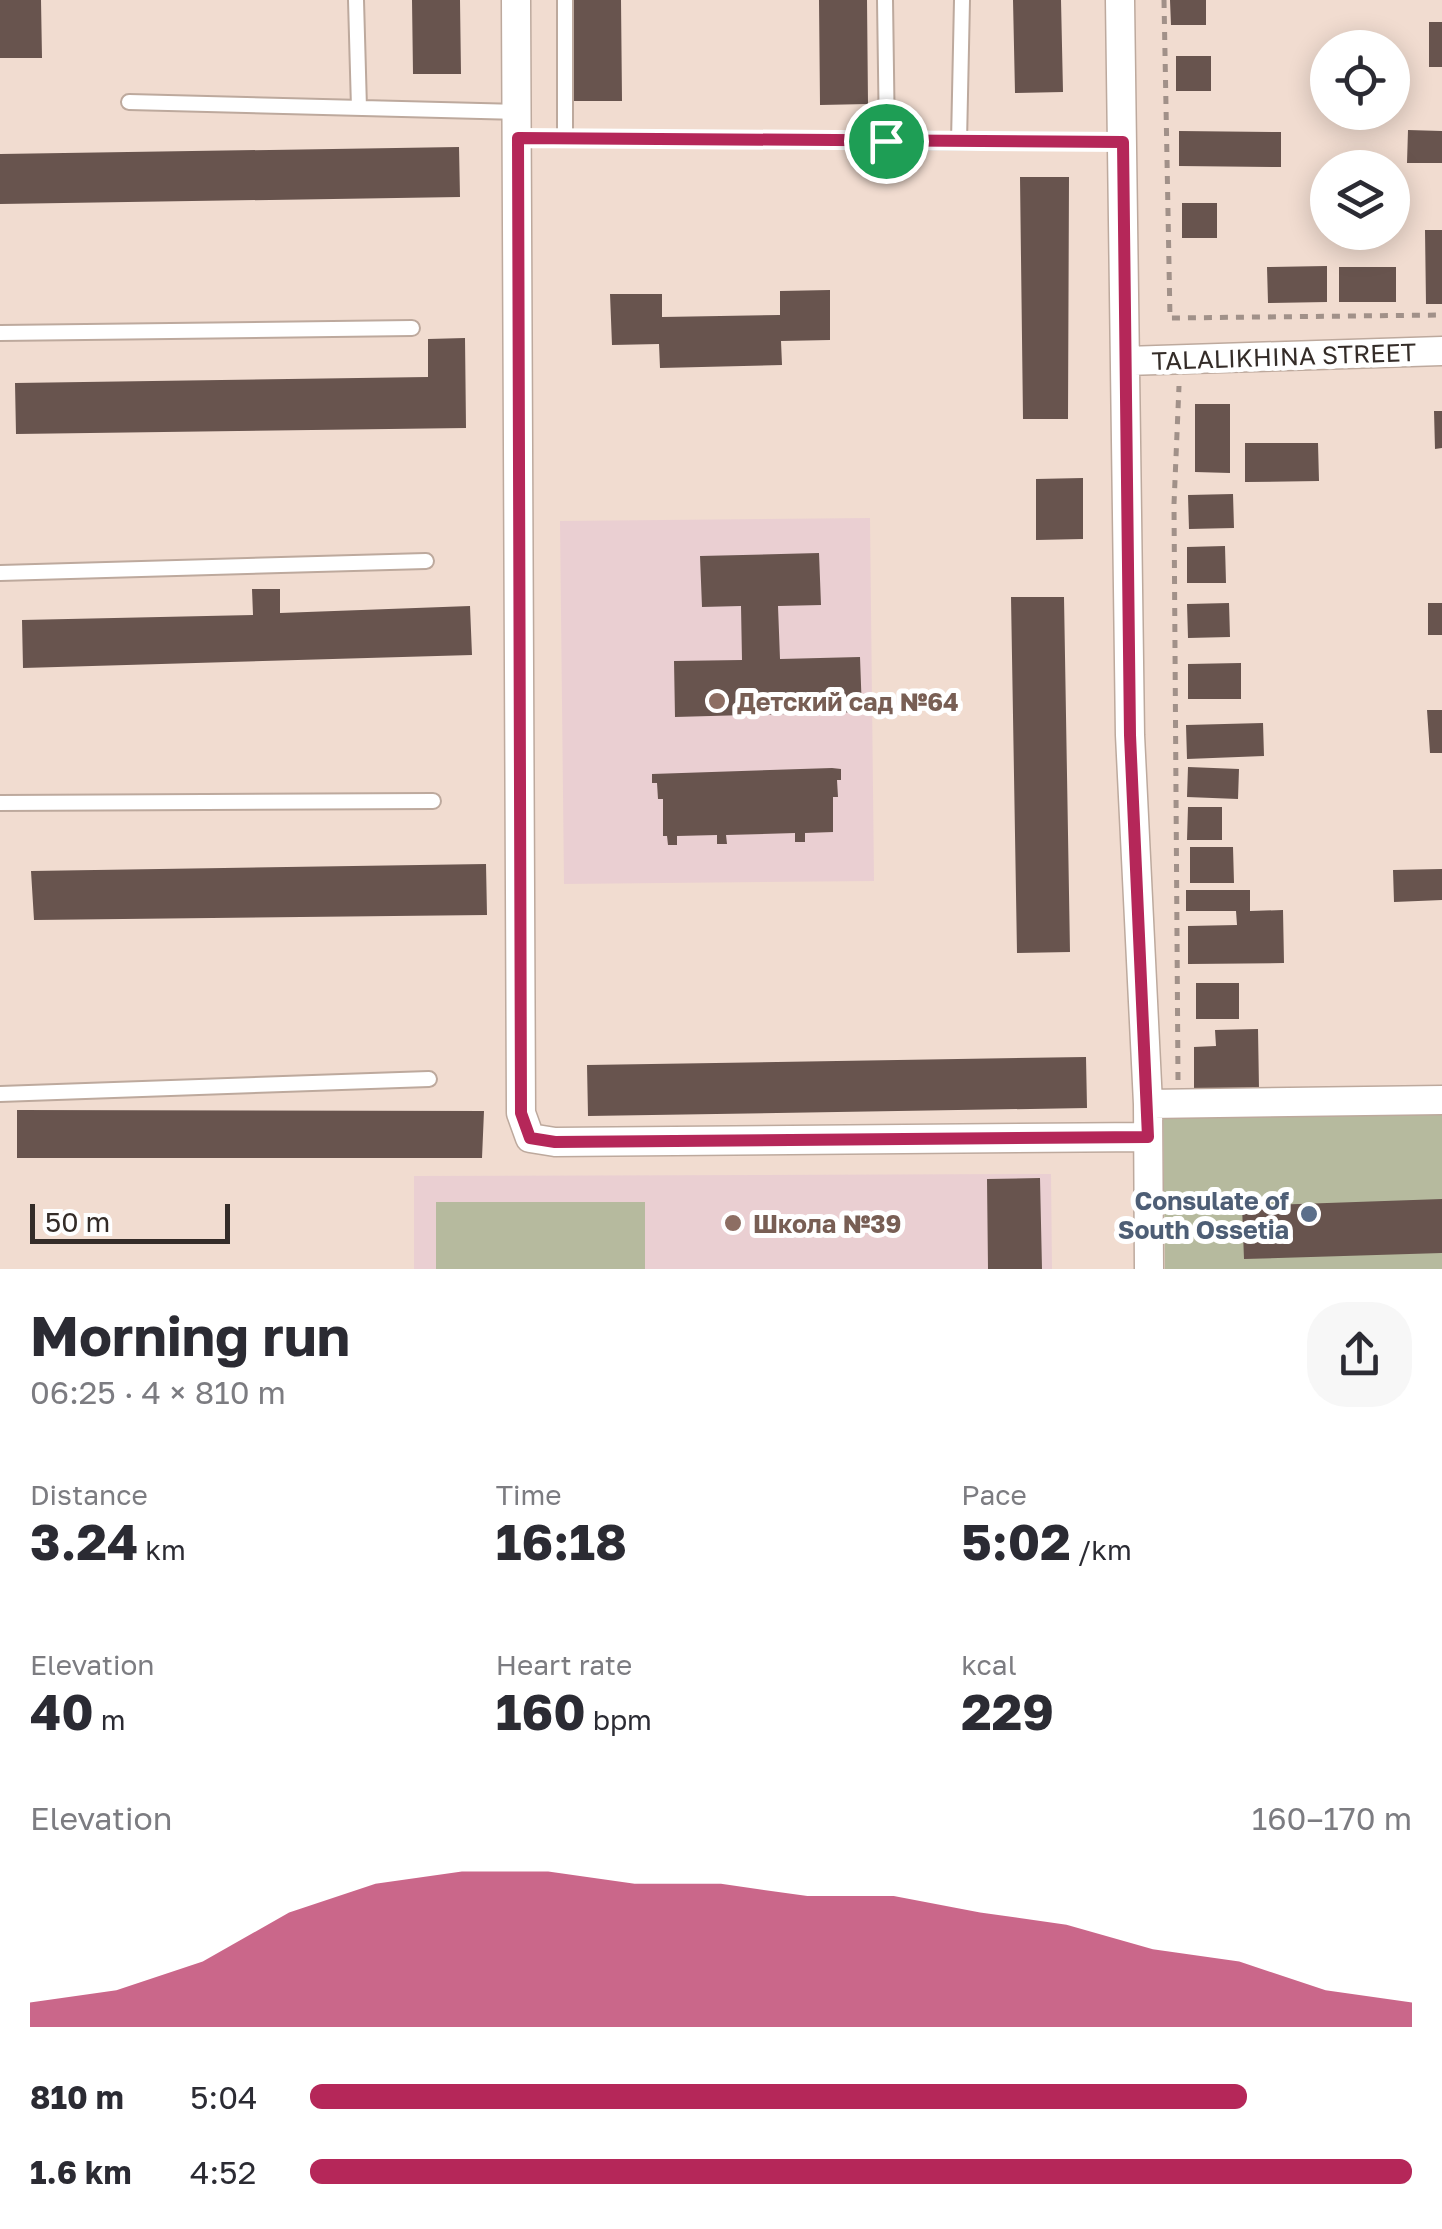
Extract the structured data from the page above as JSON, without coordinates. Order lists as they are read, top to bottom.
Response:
{
  "streets": {
    "street": ["TALALIKHINA STREET"]
  },
  "places": ["Детский сад №64", "Consulate of South Ossetia", "Школа №39"],
  "scale_bar": "50 m",
  "page": {
    "scale": "50 m",
    "heading": ["Morning run", "06:25 · 4 × 810 m"],
    "stats": [
      ["Distance", "3.24 km"],
      ["Time", "16:18"],
      ["Pace", "5:02 /km"],
      ["Elevation", "40 m"],
      ["Heart rate", "160 bpm"],
      ["kcal", "229"]
    ],
    "chart": ["Elevation", "160–170 m"],
    "list": [
      {
        "name": "810 m",
        "note": "5:04"
      },
      {
        "name": "1.6 km",
        "note": "4:52"
      }
    ]
  }
}
